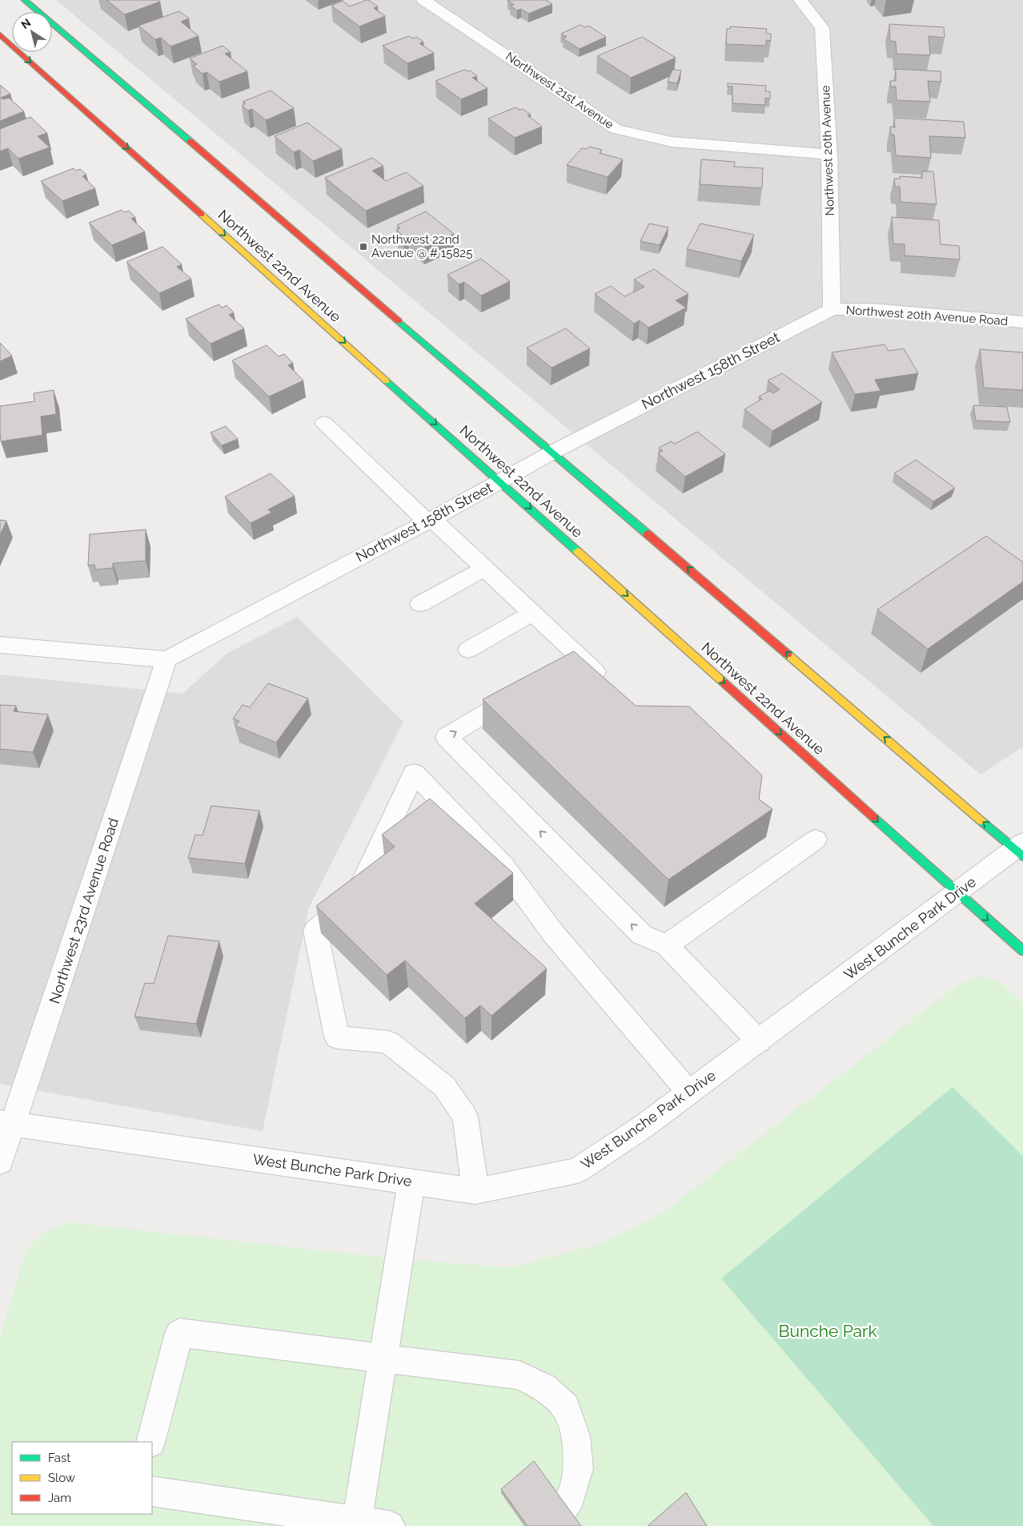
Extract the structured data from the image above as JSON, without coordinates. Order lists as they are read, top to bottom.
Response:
{
  "streets": {
    "main road": ["Northwest 22nd Avenue"],
    "street": [
      "Northwest 21st Avenue",
      "Northwest 20th Avenue",
      "Northwest 20th Avenue Road",
      "Northwest 158th Street",
      "Northwest 23rd Avenue Road",
      "West Bunche Park Drive"
    ]
  },
  "crossings": [
    ["Northwest 21st Avenue", "Northwest 20th Avenue"],
    ["Northwest 20th Avenue", "Northwest 20th Avenue Road"],
    ["Northwest 20th Avenue", "Northwest 158th Street"],
    ["Northwest 22nd Avenue", "Northwest 158th Street"],
    ["Northwest 22nd Avenue", "West Bunche Park Drive"],
    ["Northwest 20th Avenue Road", "Northwest 158th Street"],
    ["Northwest 158th Street", "Northwest 23rd Avenue Road"],
    ["Northwest 23rd Avenue Road", "West Bunche Park Drive"]
  ],
  "parks": ["Bunche Park"],
  "places": {
    "transit": ["Northwest 22nd Avenue @ # 15825"]
  },
  "legend": ["Fast", "Slow", "Jam"],
  "north": "top left"
}
